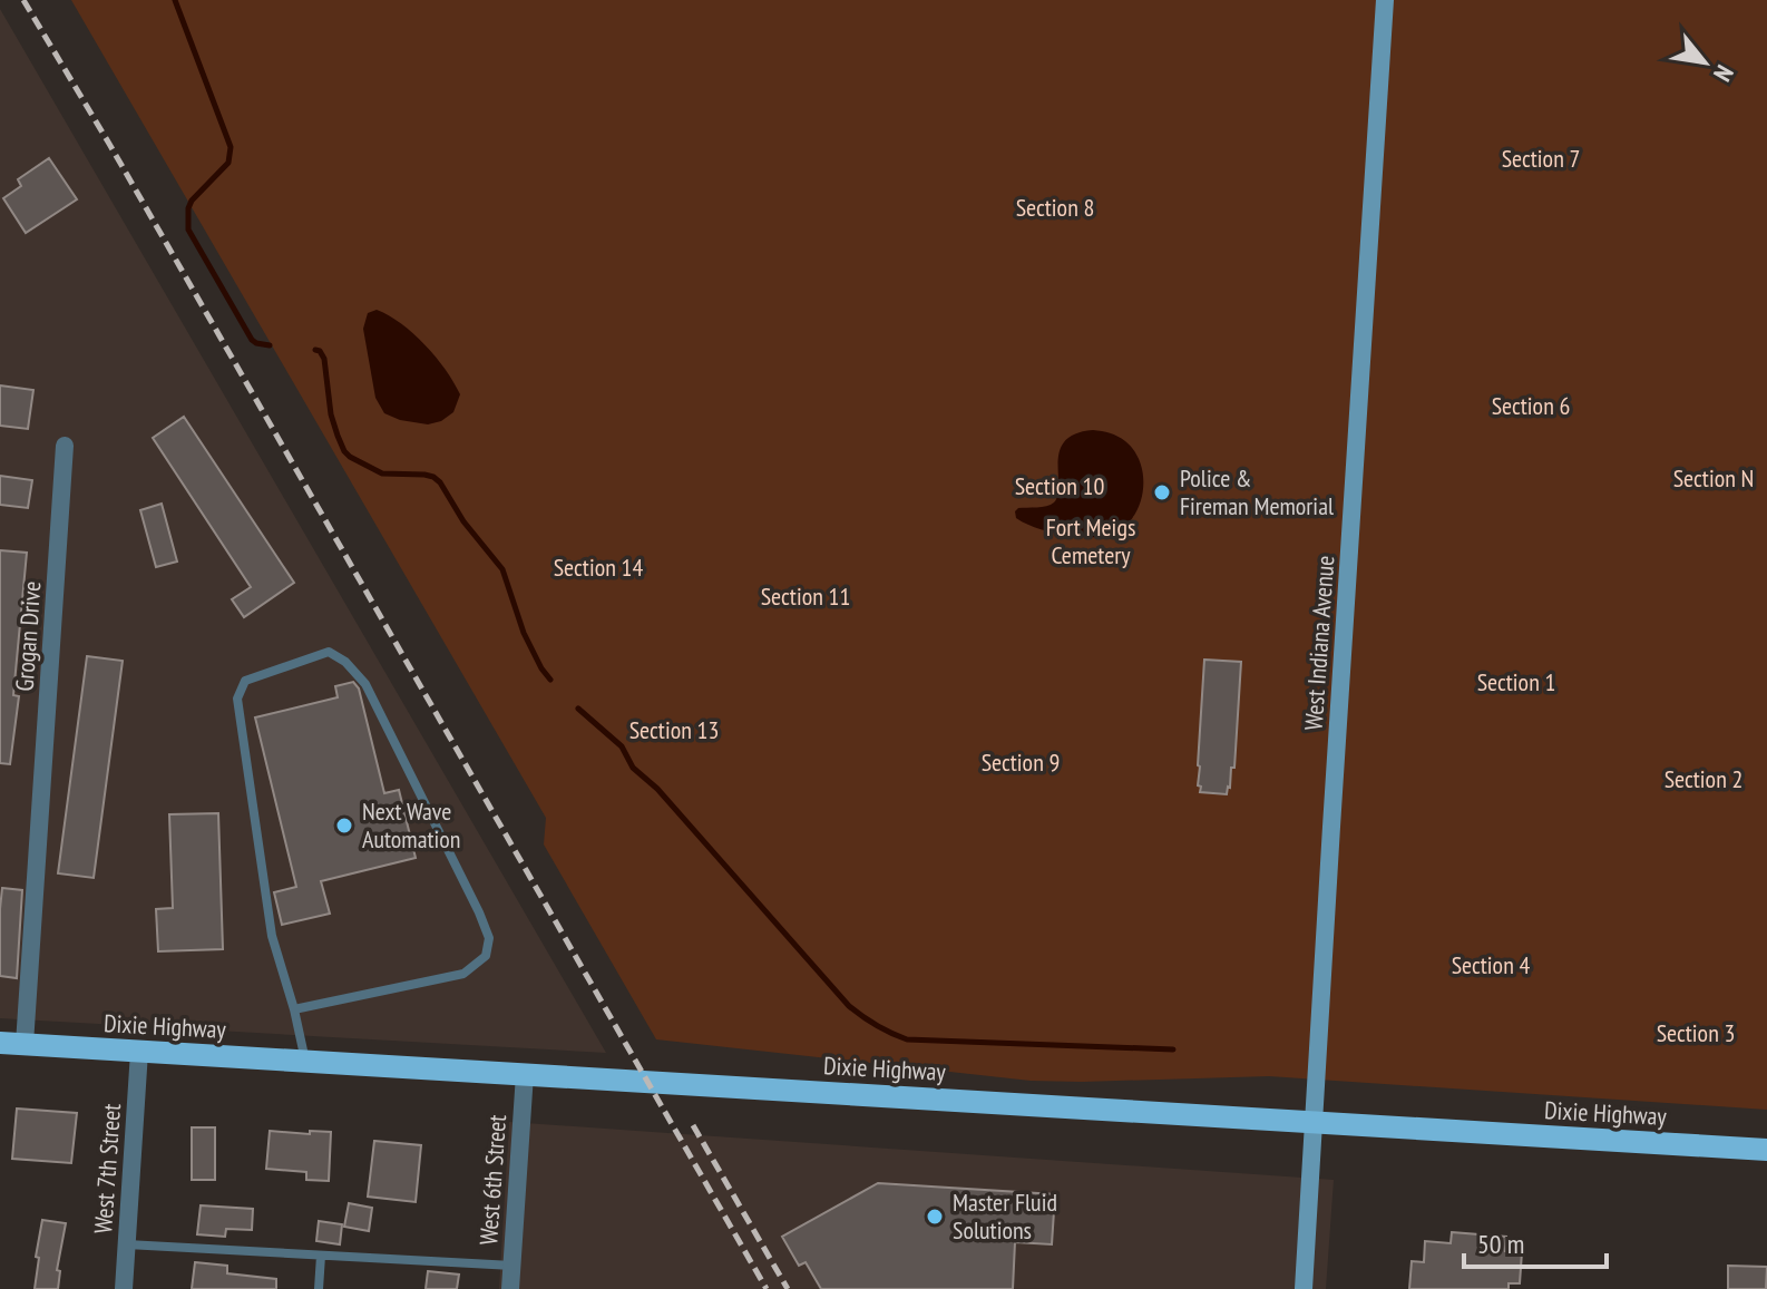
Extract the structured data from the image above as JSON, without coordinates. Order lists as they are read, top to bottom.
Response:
{
  "streets": {
    "main road": ["West Indiana Avenue", "Dixie Highway"],
    "street": ["Grogan Drive", "West 7th Street", "West 6th Street"]
  },
  "crossings": [
    ["Grogan Drive", "Dixie Highway"],
    ["West Indiana Avenue", "Dixie Highway"],
    ["Dixie Highway", "West 7th Street"],
    ["Dixie Highway", "West 6th Street"]
  ],
  "parks": [
    "Section 7",
    "Section 8",
    "Section 6",
    "Section N",
    "Section 10",
    "Fort Meigs Cemetery",
    "Section 14",
    "Section 11",
    "Section 1",
    "Section 13",
    "Section 9",
    "Section 2",
    "Section 4",
    "Section 3"
  ],
  "places": ["Police & Fireman Memorial", "Next Wave Automation", "Master Fluid Solutions"],
  "scale_bar": "50 m",
  "north": "bottom right"
}
